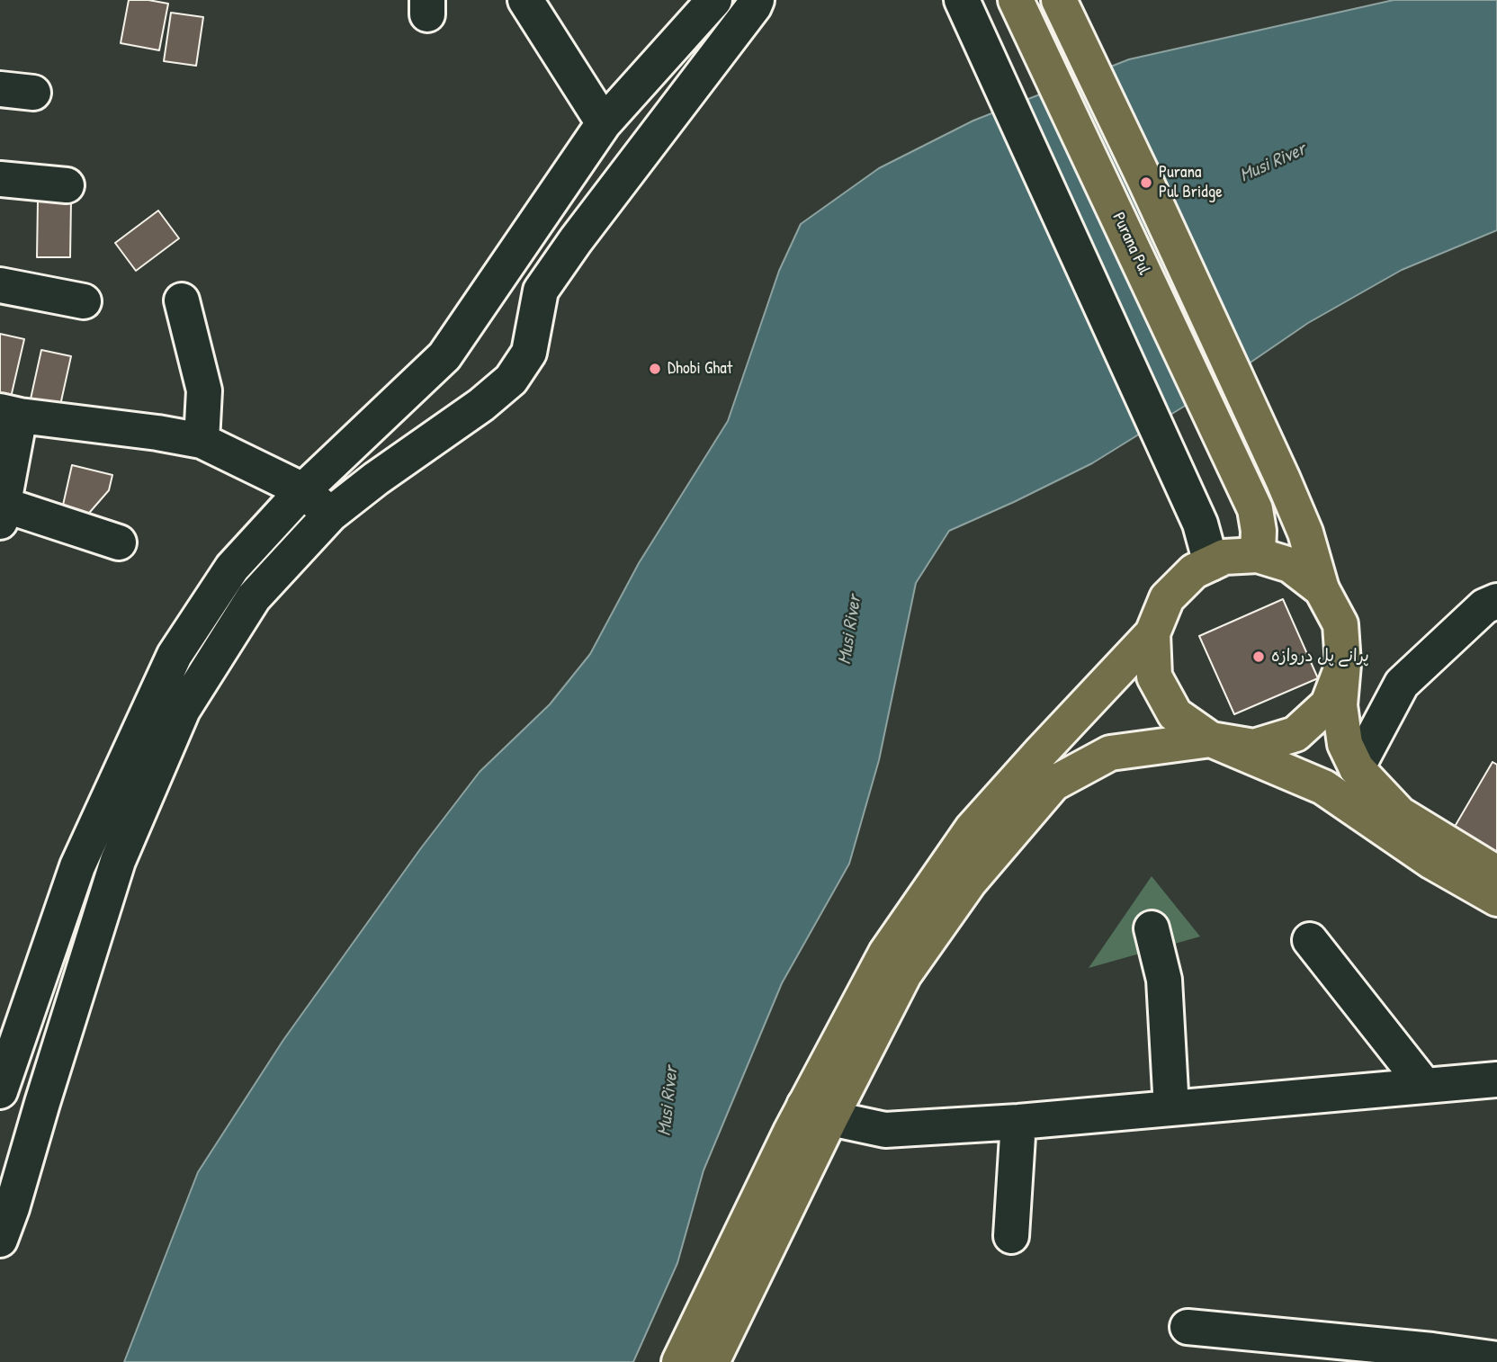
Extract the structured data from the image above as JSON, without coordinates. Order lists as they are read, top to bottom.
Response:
{
  "streets": {
    "main road": ["Purana Pul"]
  },
  "water": ["Musi River"],
  "places": ["Purana Pul Bridge", "Dhobi Ghat", "پرانے پل دروازہ"]
}
